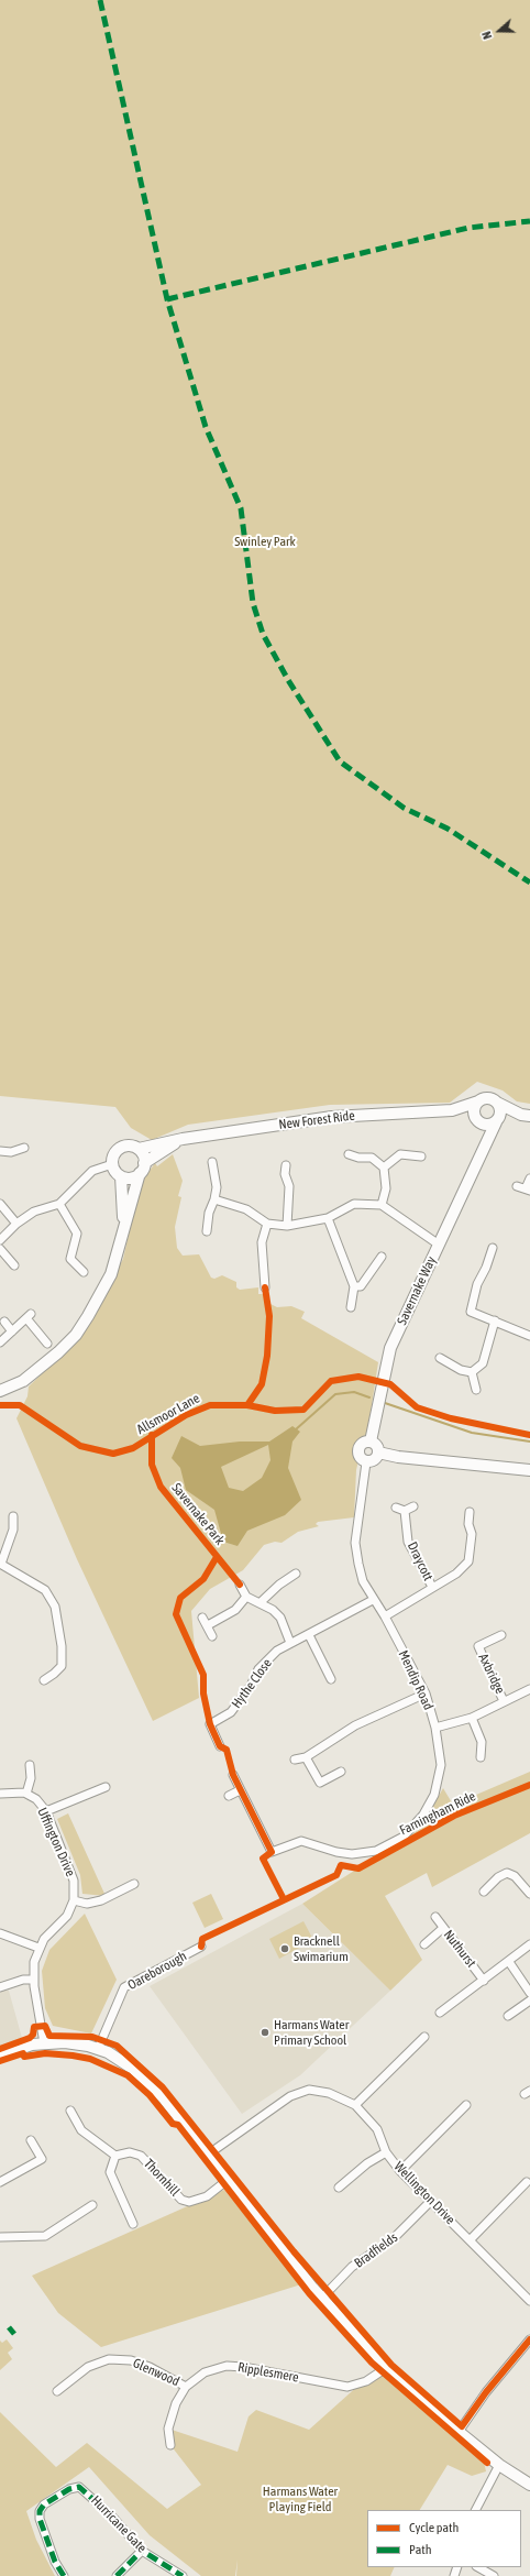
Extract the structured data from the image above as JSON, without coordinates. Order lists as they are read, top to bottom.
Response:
{
  "streets": {
    "street": [
      "New Forest Ride",
      "Savernake Way",
      "Draycott",
      "Axbridge",
      "Mendip Road",
      "Hythe Close",
      "Uffington Drive",
      "Nuthurst",
      "Oareborough",
      "Thornhill",
      "Wellington Drive",
      "Bradfields",
      "Glenwood",
      "Ripplesmere",
      "Hurricane Gate"
    ],
    "cycle path": ["Allsmoor Lane", "Farningham Ride"]
  },
  "crossings": [
    ["New Forest Ride", "Savernake Way"],
    ["Savernake Way", "Mendip Road"],
    ["Draycott", "Mendip Road"],
    ["Axbridge", "Mendip Road"],
    ["Mendip Road", "Hythe Close"],
    ["Wellington Drive", "Bradfields"],
    ["Glenwood", "Ripplesmere"]
  ],
  "parks": ["Swinley Park", "Harmans Water Playing Field"],
  "places": ["Bracknell Swimarium", "Harmans Water Primary School"],
  "legend": ["Cycle path", "Path"],
  "north": "left"
}
